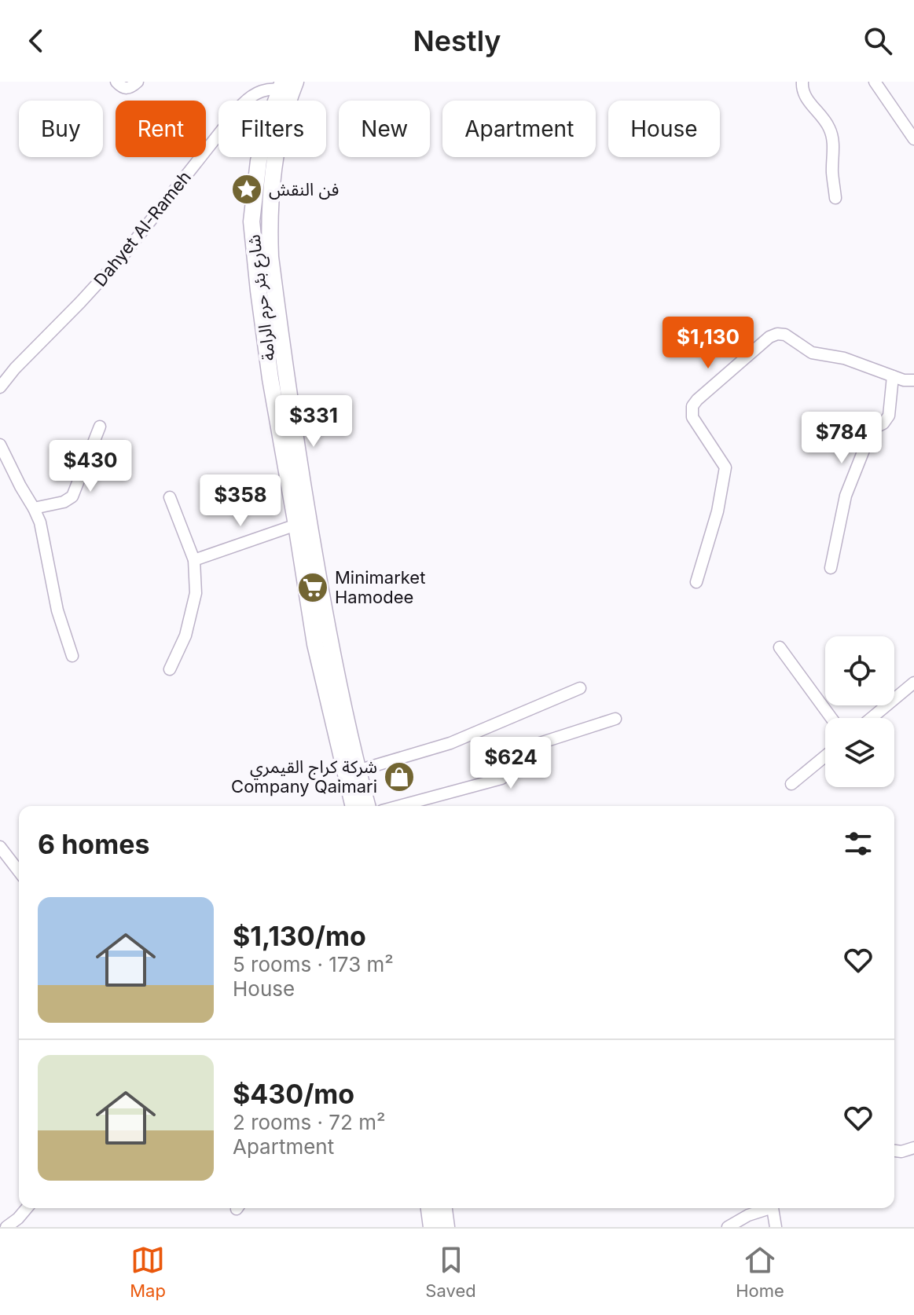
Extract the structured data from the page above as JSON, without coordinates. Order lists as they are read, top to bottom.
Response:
{
  "streets": {
    "main road": ["شارع بئر حرم الرامة"],
    "street": ["Dahyet Al-Rameh"]
  },
  "crossings": [
    ["Dahyet Al-Rameh", "شارع بئر حرم الرامة"]
  ],
  "places": {
    "place": ["فن النقش"],
    "supermarket": ["Minimarket Hamodee"],
    "shop": ["شركة كراج القيمري Company Qaimari"]
  },
  "page": {
    "header": "Nestly",
    "chip": [
      "Buy",
      "Rent",
      "Filters",
      "New",
      "Apartment",
      "House"
    ],
    "price": [
      "$1,130",
      "$331",
      "$784",
      "$430",
      "$358",
      "$624"
    ],
    "heading": "6 homes",
    "list": [
      {
        "name": "$1,130/mo",
        "note": "5 rooms · 173 m² · House"
      },
      {
        "name": "$430/mo",
        "note": "2 rooms · 72 m² · Apartment"
      }
    ],
    "tabs": ["Map", "Saved", "Home"]
  }
}
